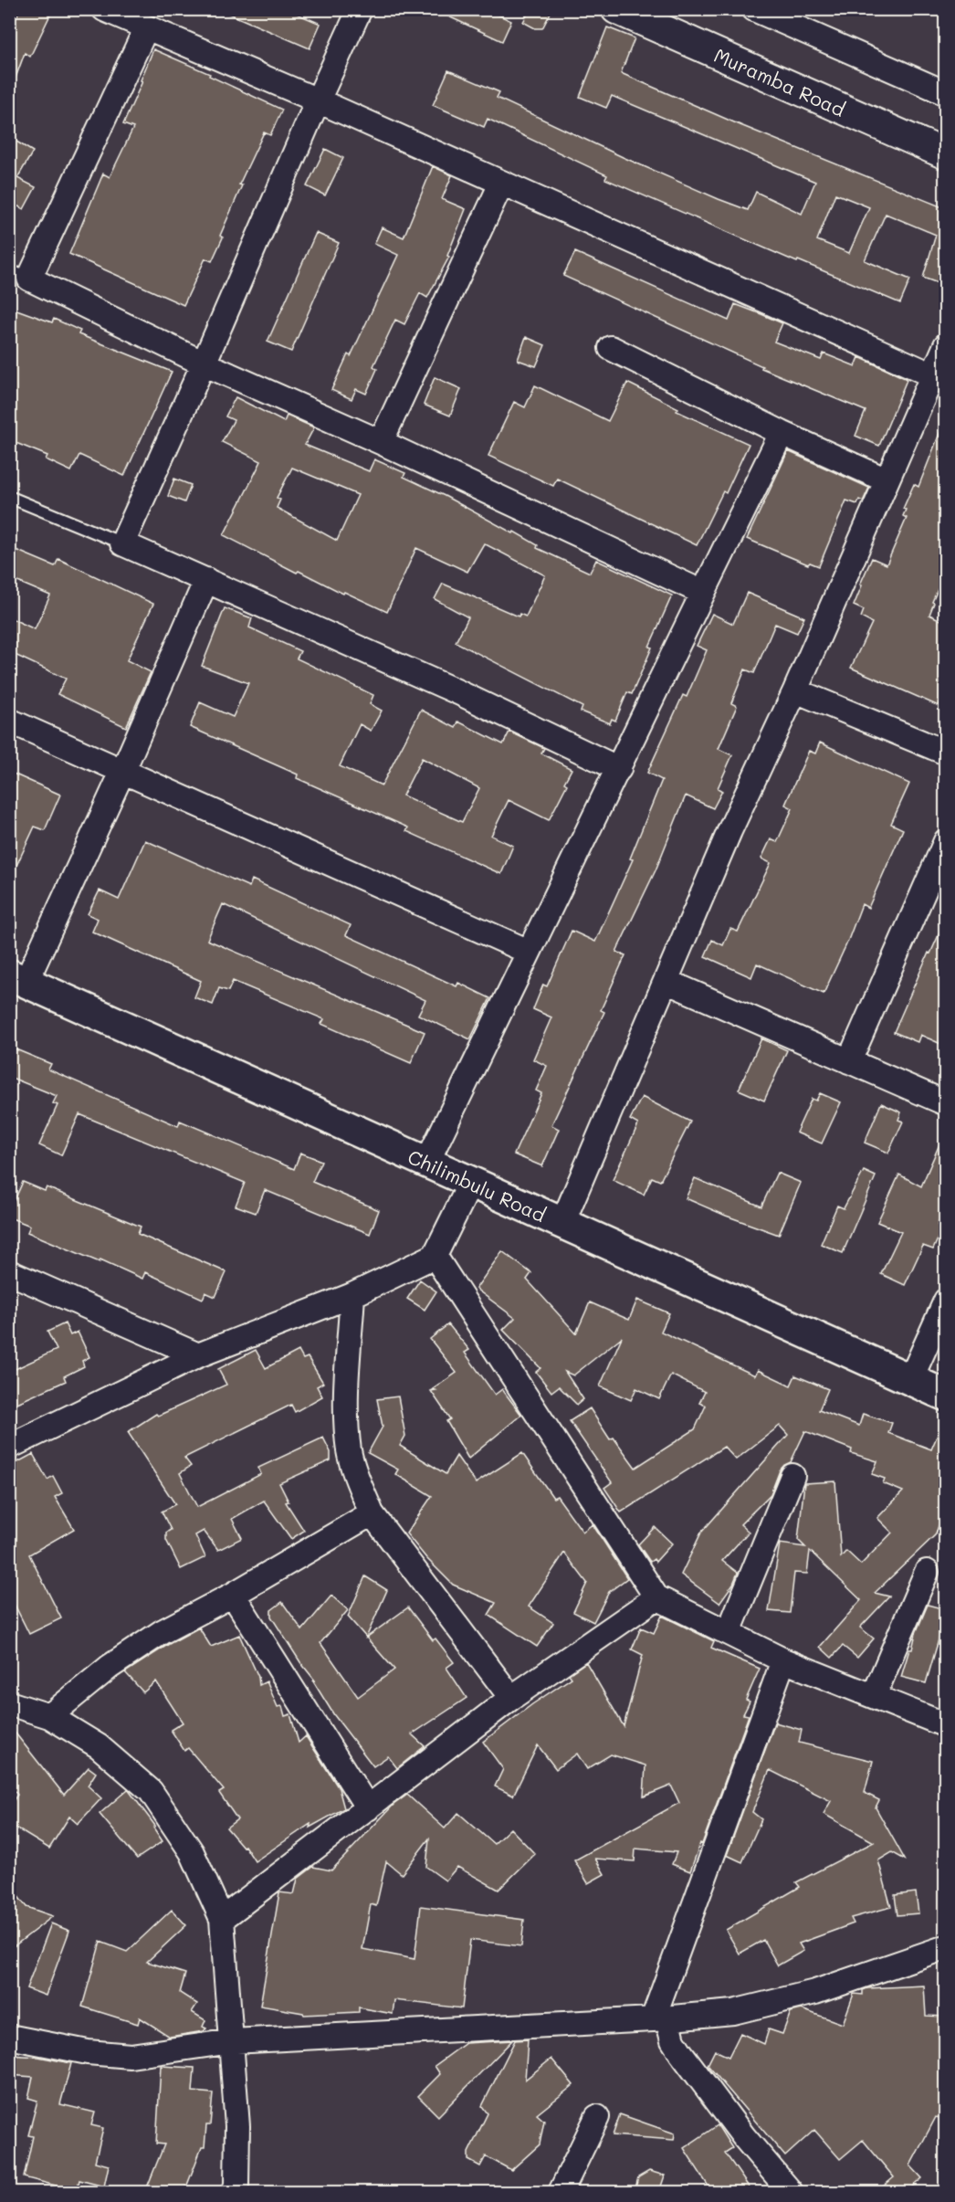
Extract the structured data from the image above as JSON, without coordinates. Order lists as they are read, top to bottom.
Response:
{
  "streets": {
    "main road": ["Chilimbulu Road"],
    "street": ["Muramba Road"]
  }
}
